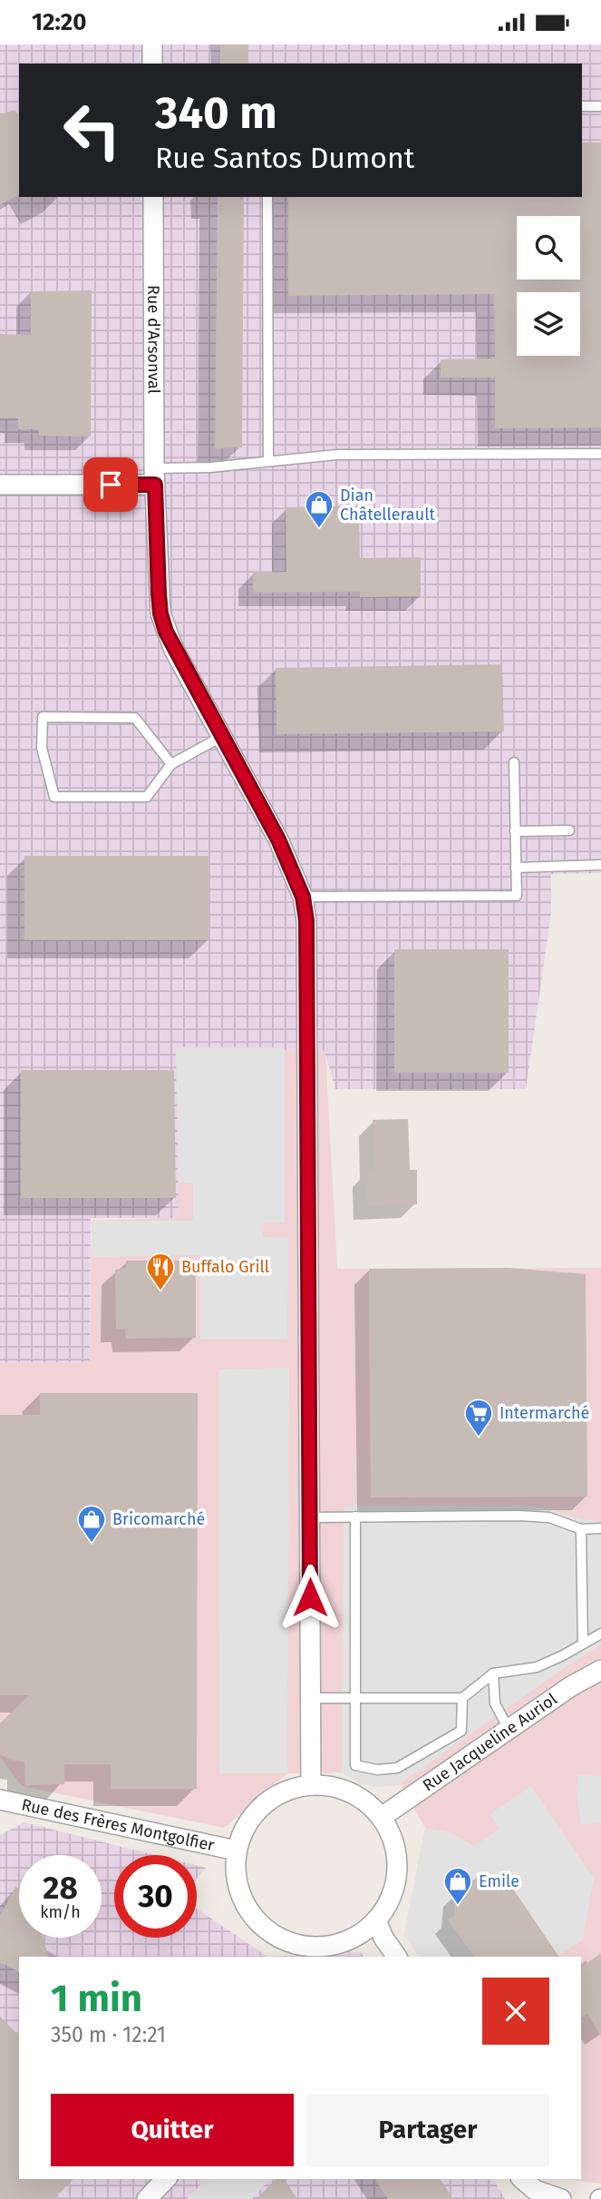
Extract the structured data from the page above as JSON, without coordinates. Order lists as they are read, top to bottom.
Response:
{
  "streets": {
    "street": ["Rue d'Arsonval", "Rue Jacqueline Auriol", "Rue des Frères Montgolfier"]
  },
  "crossings": [
    ["Rue d'Arsonval", "Rue Jacqueline Auriol"],
    ["Rue d'Arsonval", "Rue des Frères Montgolfier"],
    ["Rue Jacqueline Auriol", "Rue des Frères Montgolfier"]
  ],
  "places": {
    "shop": ["Dian Châtellerault", "Bricomarché", "Emile"],
    "restaurant": ["Buffalo Grill"],
    "supermarket": ["Intermarché"]
  },
  "page": {
    "status": "12:20",
    "turn": ["340 m", "Rue Santos Dumont"],
    "speed": "28 km/h",
    "limit": "30",
    "heading": ["1 min", "350 m · 12:21"],
    "buttons": ["Quitter", "Partager"]
  }
}
